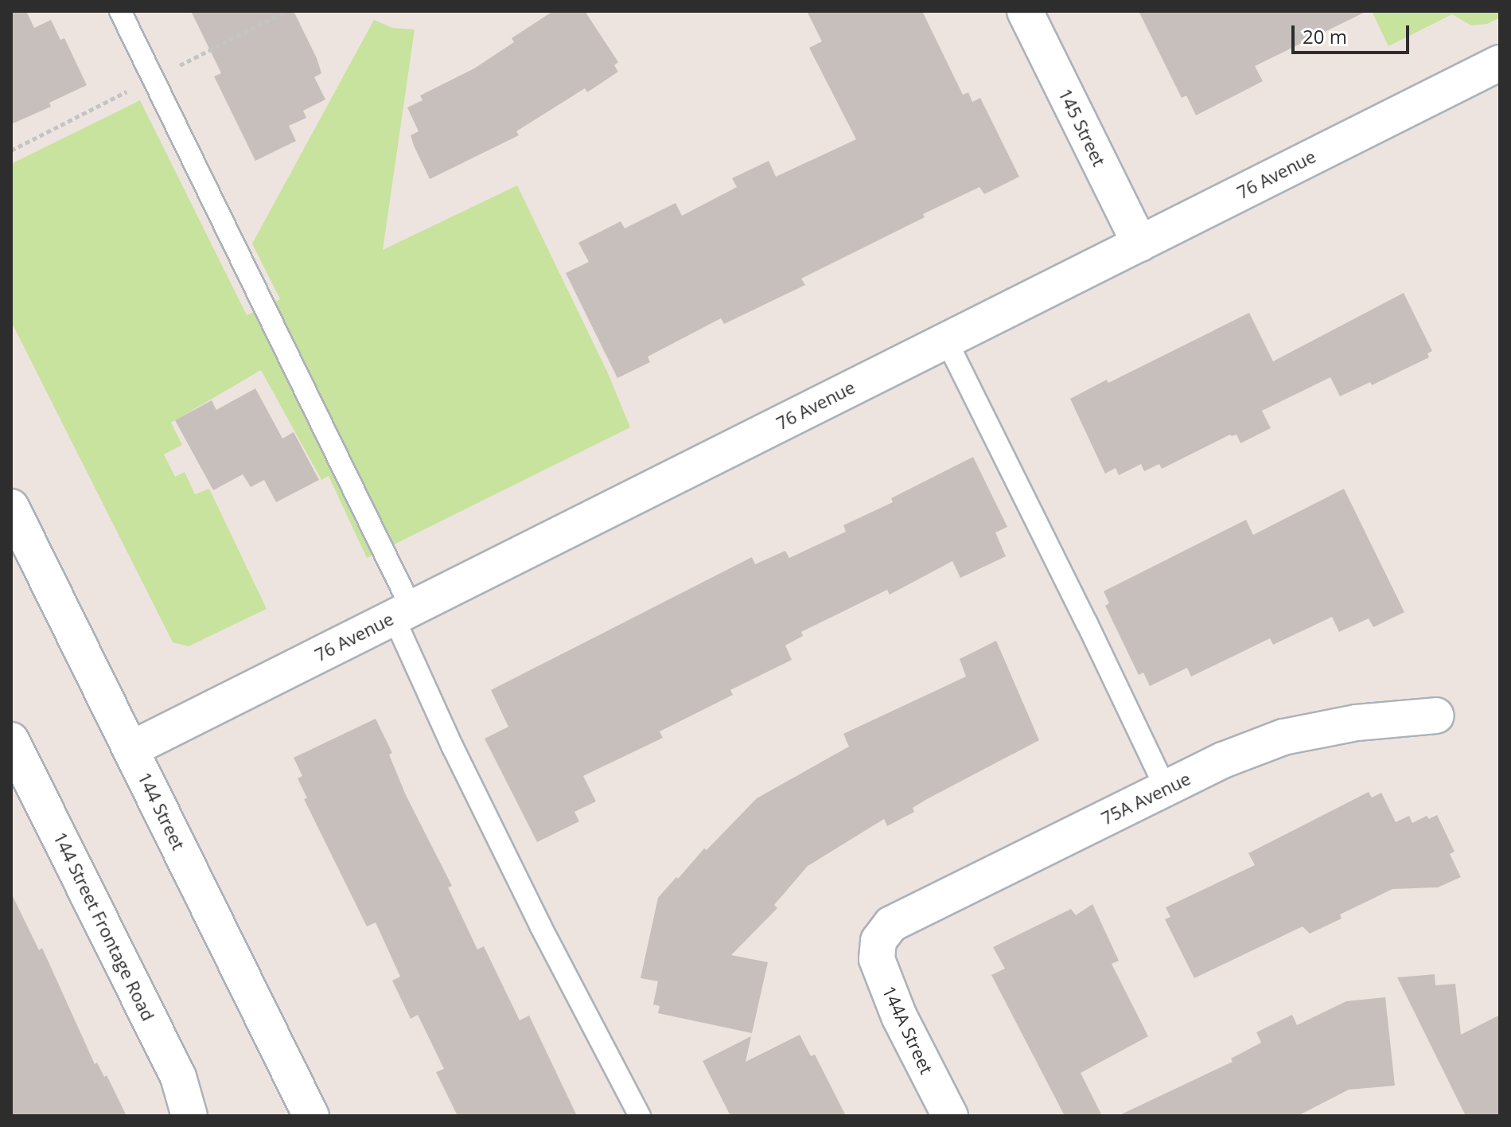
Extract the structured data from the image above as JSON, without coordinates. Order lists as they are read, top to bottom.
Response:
{
  "streets": {
    "street": [
      "145 Street",
      "76 Avenue",
      "75A Avenue",
      "144 Street",
      "144 Street Frontage Road",
      "144A Street"
    ]
  },
  "crossings": [
    ["145 Street", "76 Avenue"],
    ["76 Avenue", "144 Street"],
    ["75A Avenue", "144A Street"]
  ],
  "scale_bar": "20 m"
}
